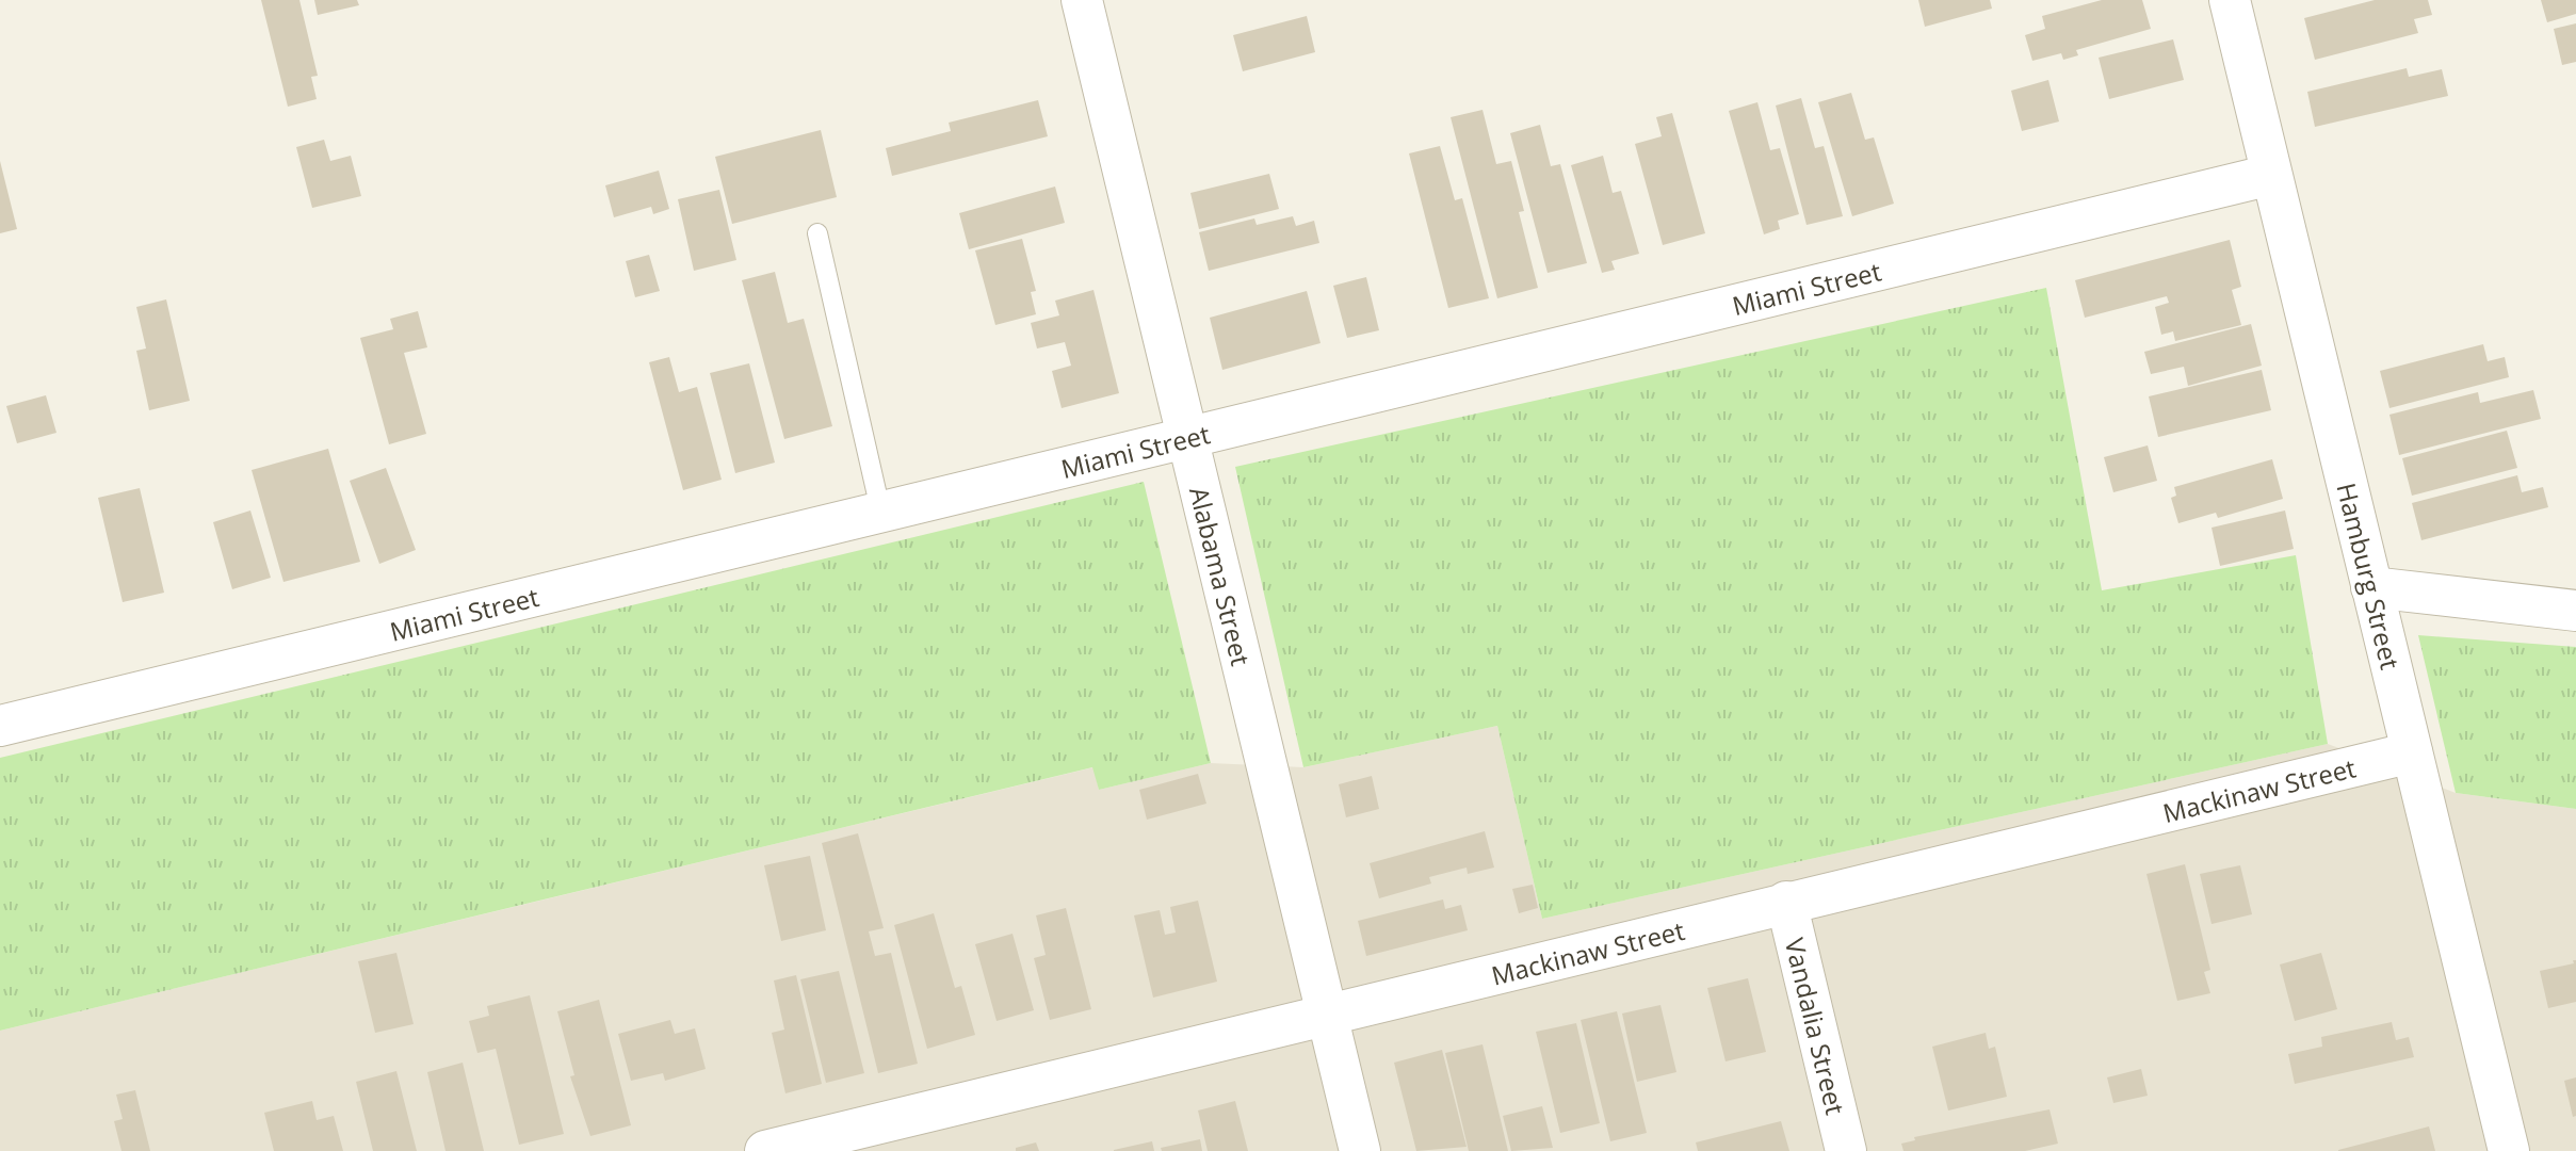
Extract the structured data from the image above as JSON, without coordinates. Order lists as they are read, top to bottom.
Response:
{
  "streets": {
    "street": [
      "Miami Street",
      "Alabama Street",
      "Hamburg Street",
      "Mackinaw Street",
      "Vandalia Street"
    ]
  },
  "crossings": [
    ["Miami Street", "Alabama Street"],
    ["Miami Street", "Hamburg Street"],
    ["Alabama Street", "Mackinaw Street"],
    ["Hamburg Street", "Mackinaw Street"],
    ["Mackinaw Street", "Vandalia Street"]
  ]
}
